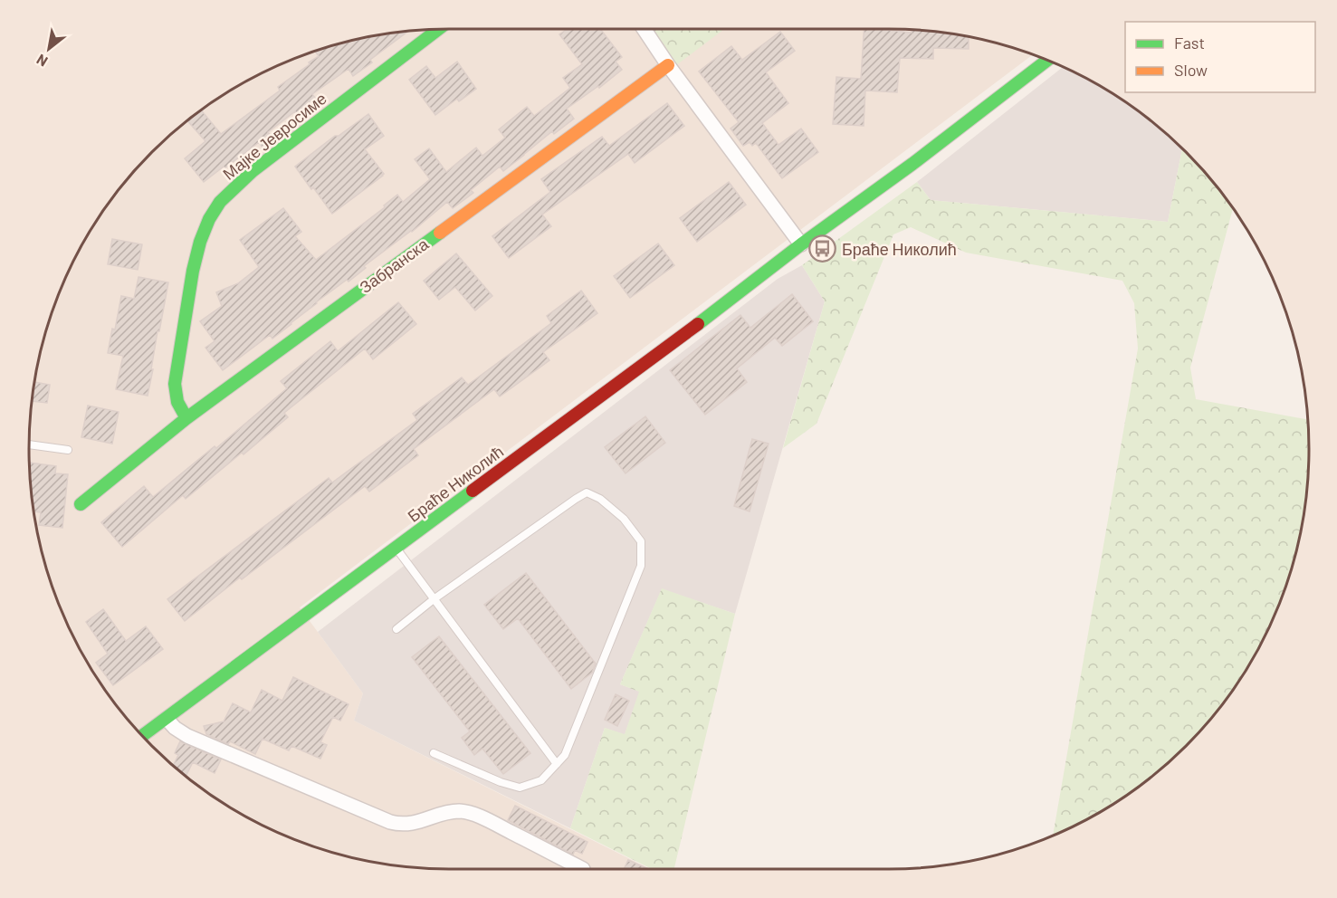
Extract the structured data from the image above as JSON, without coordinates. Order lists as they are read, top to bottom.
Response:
{
  "streets": {
    "street": ["Мајке Јевросиме", "Забранска", "Браће Николић"]
  },
  "crossings": [
    ["Мајке Јевросиме", "Забранска"]
  ],
  "places": {
    "bus stop": ["Браће Николић"]
  },
  "legend": ["Fast", "Slow"],
  "north": "bottom left"
}
